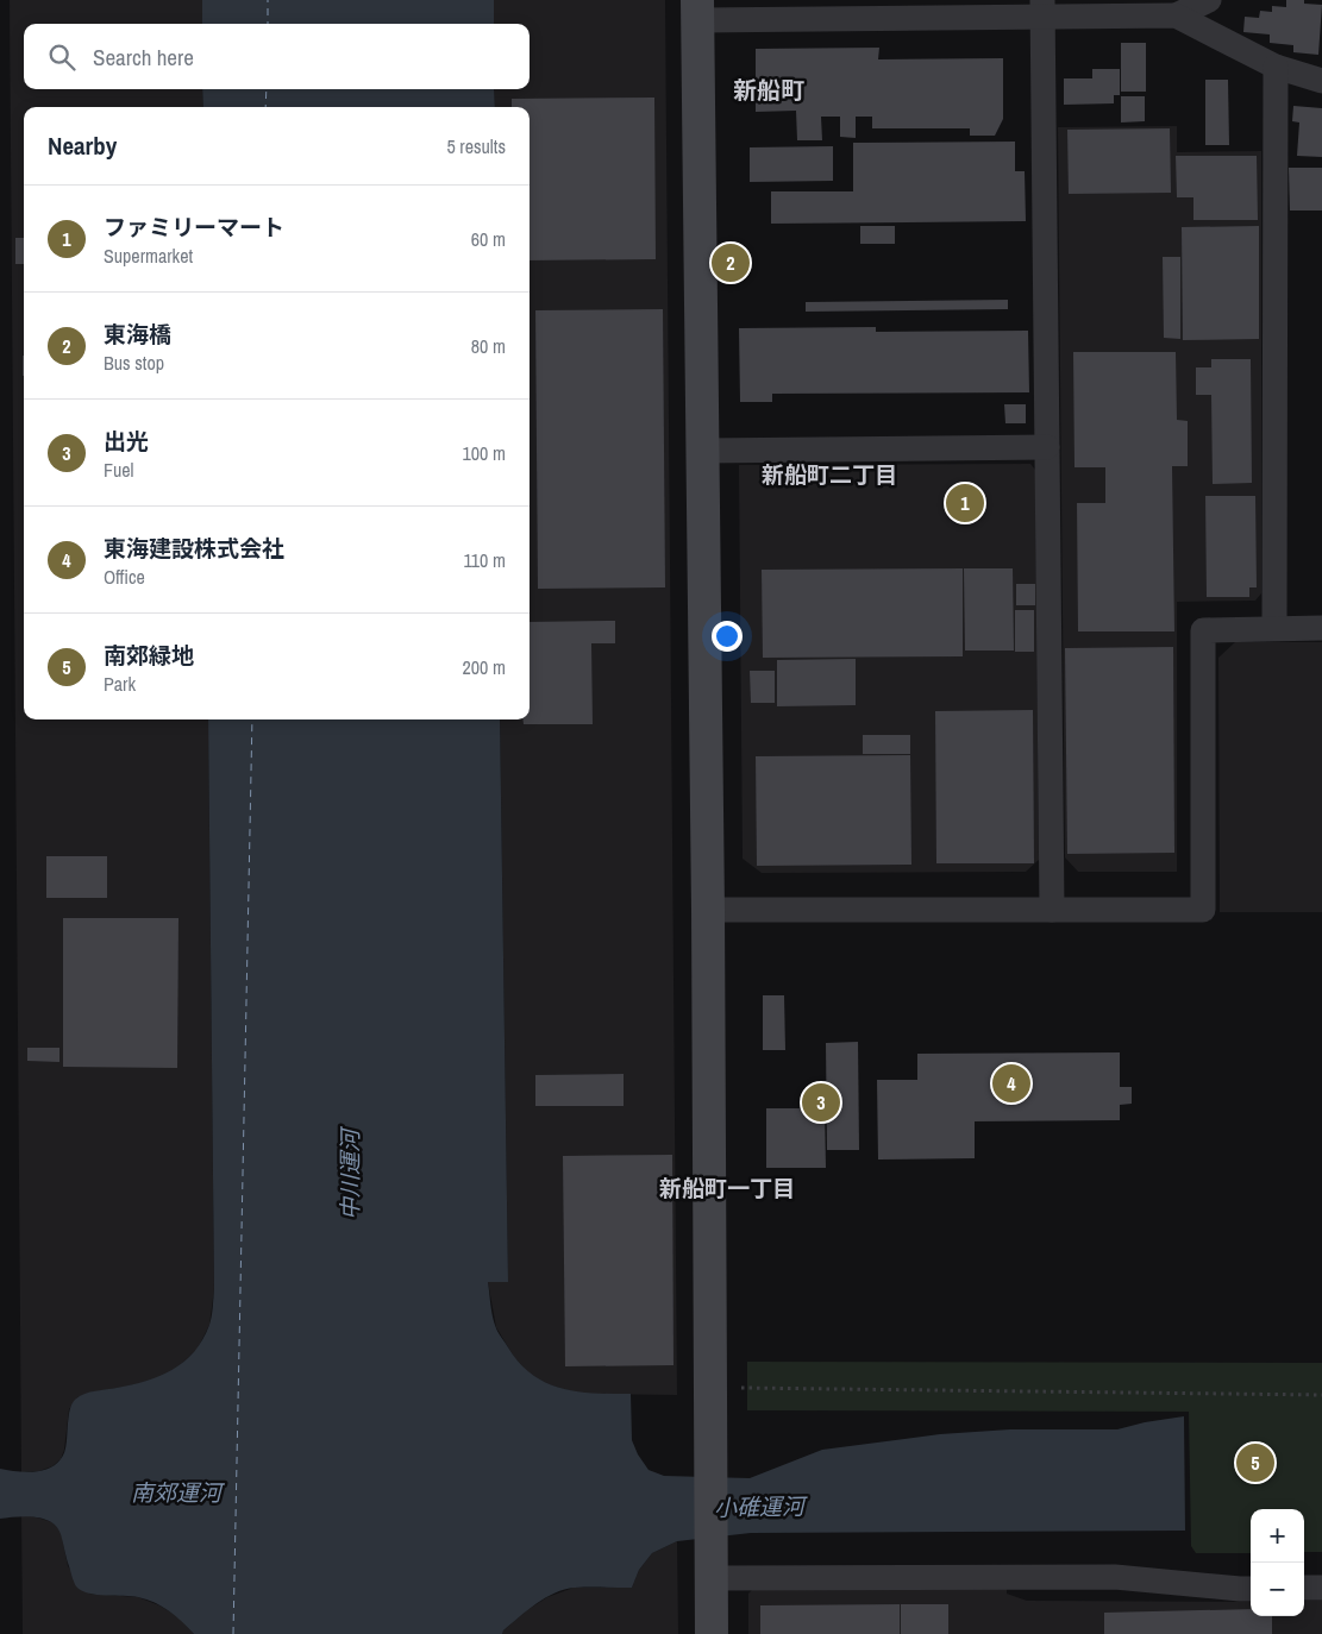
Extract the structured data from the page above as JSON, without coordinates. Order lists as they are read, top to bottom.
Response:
{
  "districts": ["新船町", "新船町二丁目", "新船町一丁目"],
  "water": ["中川運河", "南郊運河", "小碓運河"],
  "page": {
    "search": "Search here",
    "heading": ["Nearby", "5 results"],
    "list": [
      {
        "mark": "1",
        "name": "ファミリーマート",
        "note": "Supermarket",
        "value": "60 m"
      },
      {
        "mark": "2",
        "name": "東海橋",
        "note": "Bus stop",
        "value": "80 m"
      },
      {
        "mark": "3",
        "name": "出光",
        "note": "Fuel",
        "value": "100 m"
      },
      {
        "mark": "4",
        "name": "東海建設株式会社",
        "note": "Office",
        "value": "110 m"
      },
      {
        "mark": "5",
        "name": "南郊緑地",
        "note": "Park",
        "value": "200 m"
      }
    ],
    "pins": [
      "2",
      "1",
      "4",
      "3",
      "5"
    ],
    "map_buttons": ["+", "−"]
  }
}
